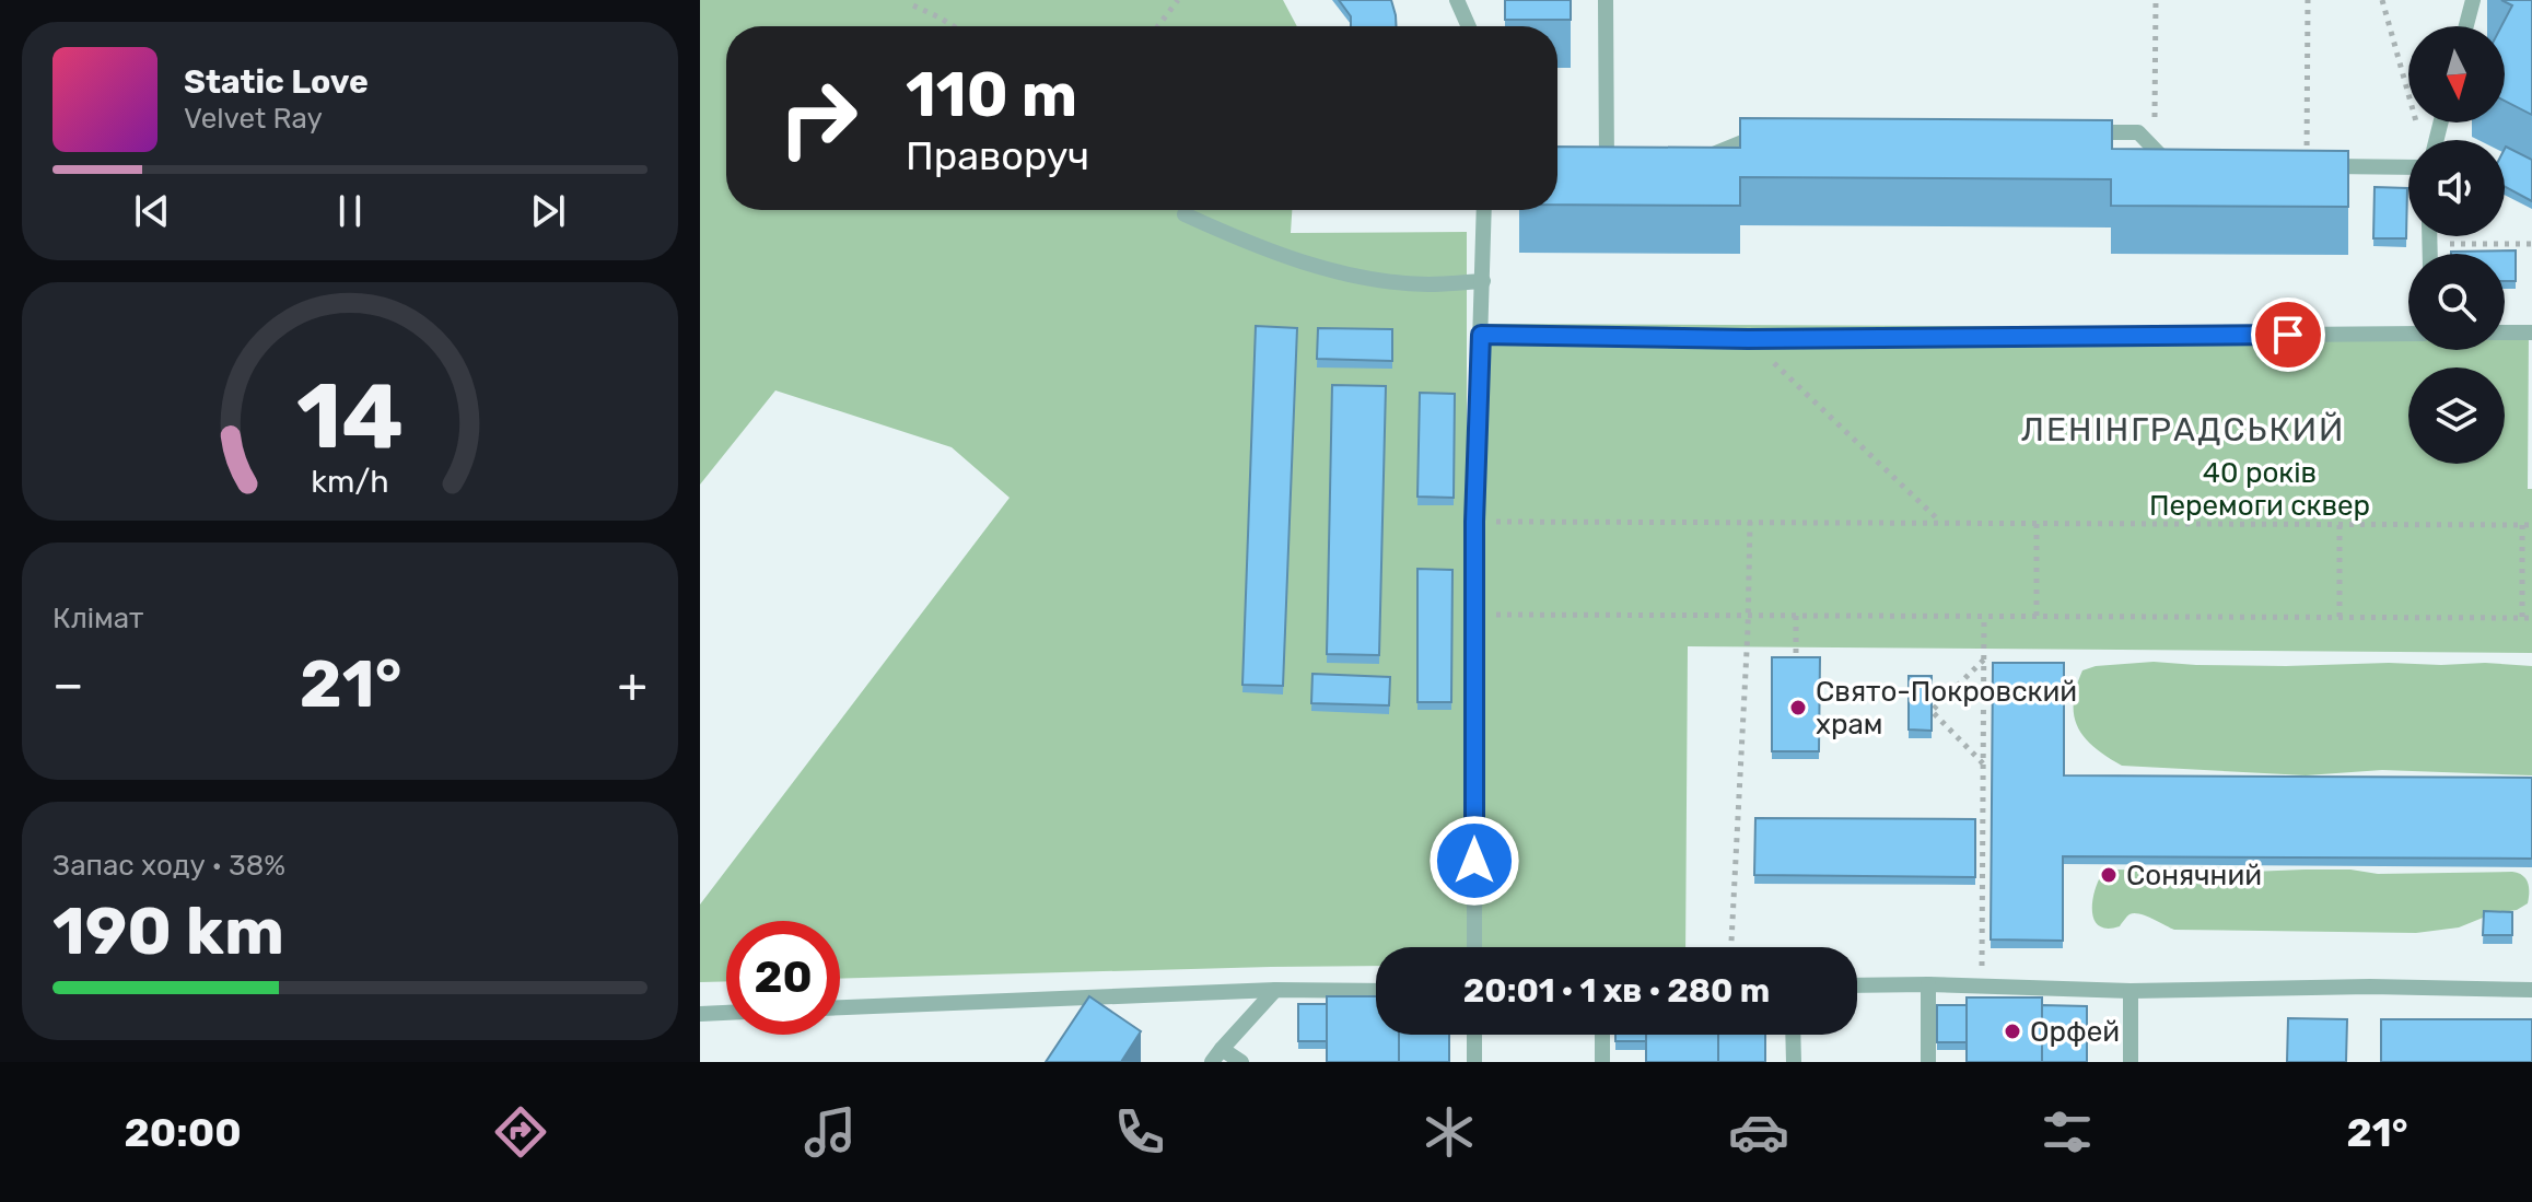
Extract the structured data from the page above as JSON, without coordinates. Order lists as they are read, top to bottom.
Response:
{
  "districts": ["ЛЕНІНГРАДСЬКИЙ"],
  "parks": ["40 років Перемоги сквер"],
  "places": ["Свято-Покровский храм", "Сонячний", "Орфей"],
  "north": "bottom",
  "page": {
    "turn": ["110 m", "Праворуч"],
    "song": ["Static Love", "Velvet Ray"],
    "tile": [
      "Клімат",
      ["Запас ходу · 38%", "190 km"]
    ],
    "heat": ["−", "21°", "+"],
    "limit": "20",
    "trip": "20:01 · 1 хв · 280 m",
    "tabs": ["20:00", "21°"],
    "gauge": ["14", "km/h"]
  }
}
